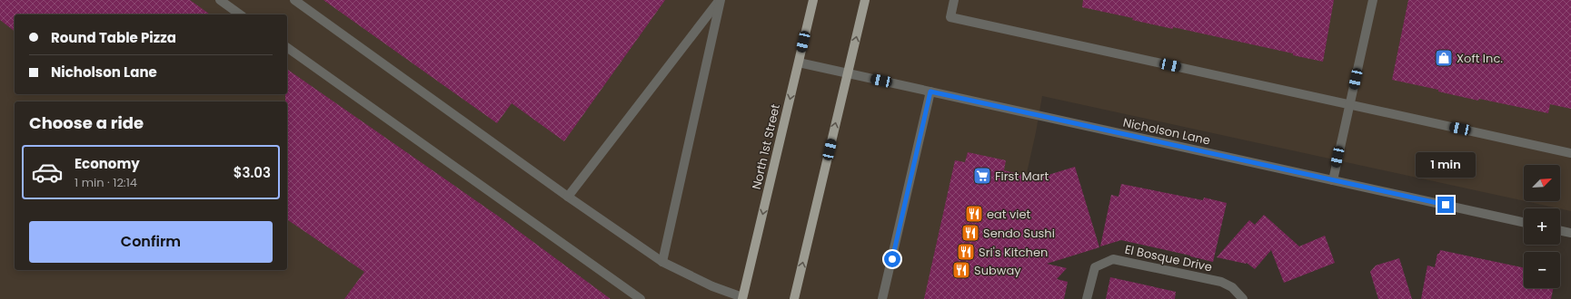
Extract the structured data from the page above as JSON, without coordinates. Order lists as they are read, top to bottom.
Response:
{
  "streets": {
    "main road": ["North 1st Street"],
    "street": ["Nicholson Lane", "El Bosque Drive"]
  },
  "crossings": [
    ["Nicholson Lane", "North 1st Street"]
  ],
  "places": {
    "shop": ["Xoft Inc."],
    "supermarket": ["First Mart"],
    "restaurant": [
      "eat viet",
      "Sendo Sushi",
      "Sri's Kitchen",
      "Subway"
    ]
  },
  "north": "top right",
  "page": {
    "banner": ["Round Table Pizza", "Nicholson Lane"],
    "heading": "Choose a ride",
    "list": [
      {
        "name": "Economy",
        "note": "1 min · 12:14",
        "value": "$3.03"
      }
    ],
    "bubble": "1 min",
    "map_buttons": ["+", "−"],
    "buttons": "Confirm"
  }
}
